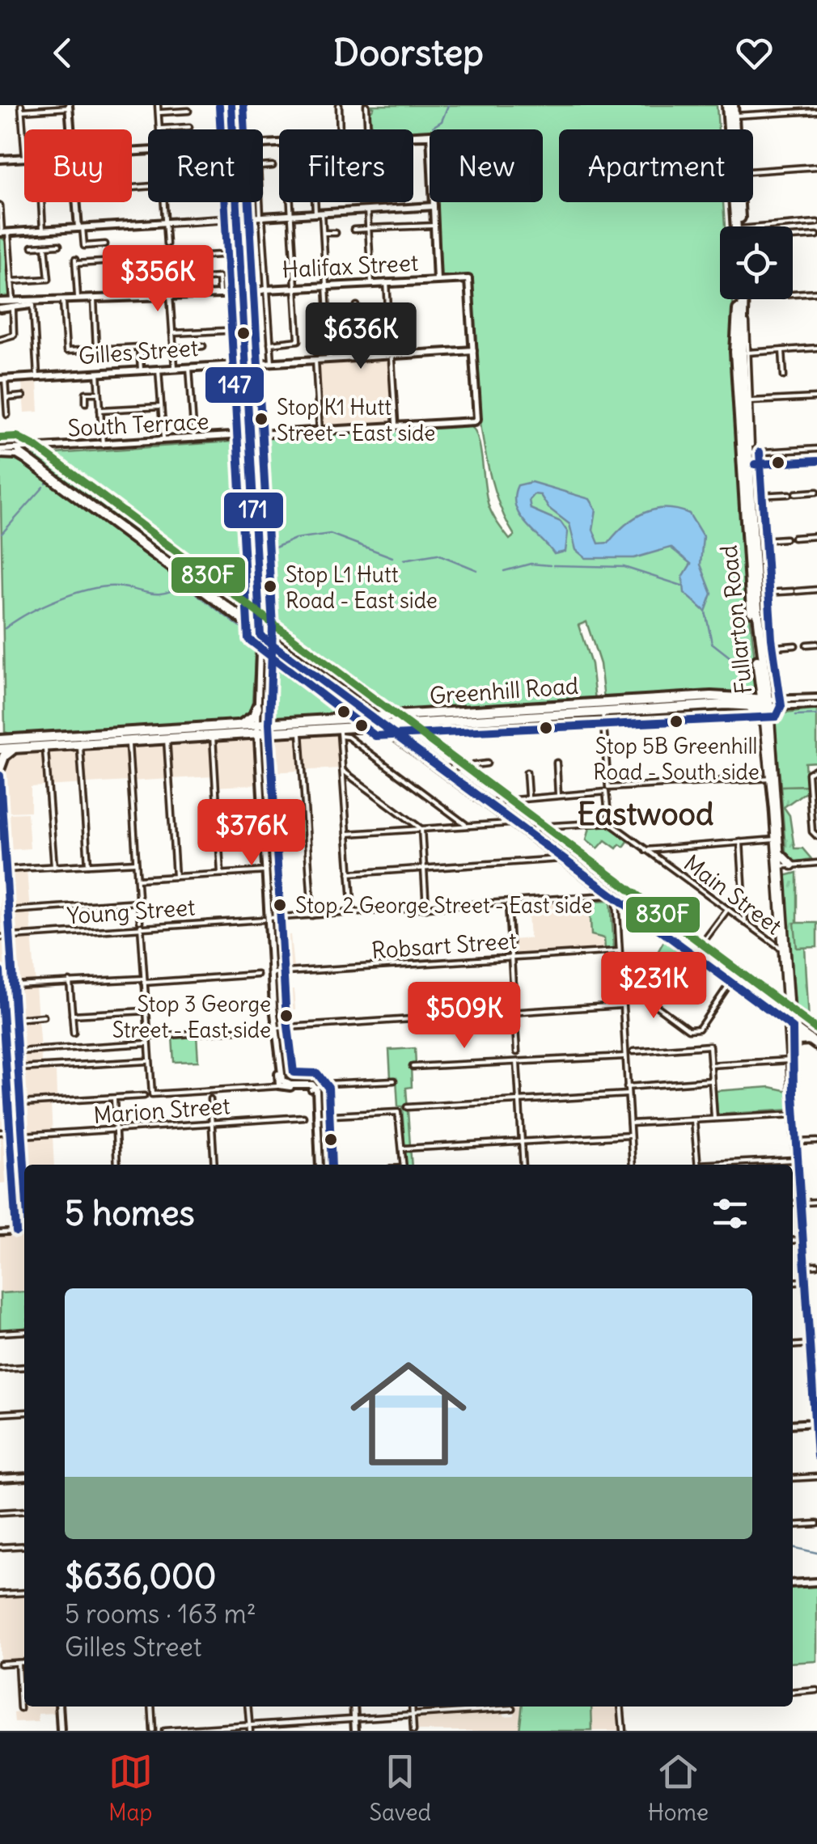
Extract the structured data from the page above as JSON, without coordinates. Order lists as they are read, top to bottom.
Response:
{
  "streets": {
    "highway": ["Fullarton Road", "Greenhill Road"],
    "street": [
      "Halifax Street",
      "Gilles Street",
      "South Terrace",
      "Main Street",
      "Young Street",
      "Robsart Street",
      "Marion Street"
    ]
  },
  "crossings": [
    ["Halifax Street", "Gilles Street"],
    ["Halifax Street", "South Terrace"],
    ["Gilles Street", "South Terrace"],
    ["Fullarton Road", "Greenhill Road"],
    ["Fullarton Road", "Main Street"]
  ],
  "districts": ["Eastwood"],
  "places": [
    "Stop K1 Hutt Street - East side",
    "Stop L1 Hutt Road - East side",
    "Stop 5B Greenhill Road - South side",
    "Stop 2 George Street - East side",
    "Stop 3 George Street - East side"
  ],
  "lines": ["transit line 171", "transit line 147", "transit line 830F"],
  "page": {
    "header": "Doorstep",
    "chip": [
      "Buy",
      "Rent",
      "Filters",
      "New",
      "Apartment"
    ],
    "price": [
      "$356K",
      "$636K",
      "$376K",
      "$231K",
      "$509K"
    ],
    "heading": "5 homes",
    "list": [
      {
        "name": "$636,000",
        "note": "5 rooms · 163 m² · Gilles Street"
      }
    ],
    "tabs": ["Map", "Saved", "Home"]
  }
}
